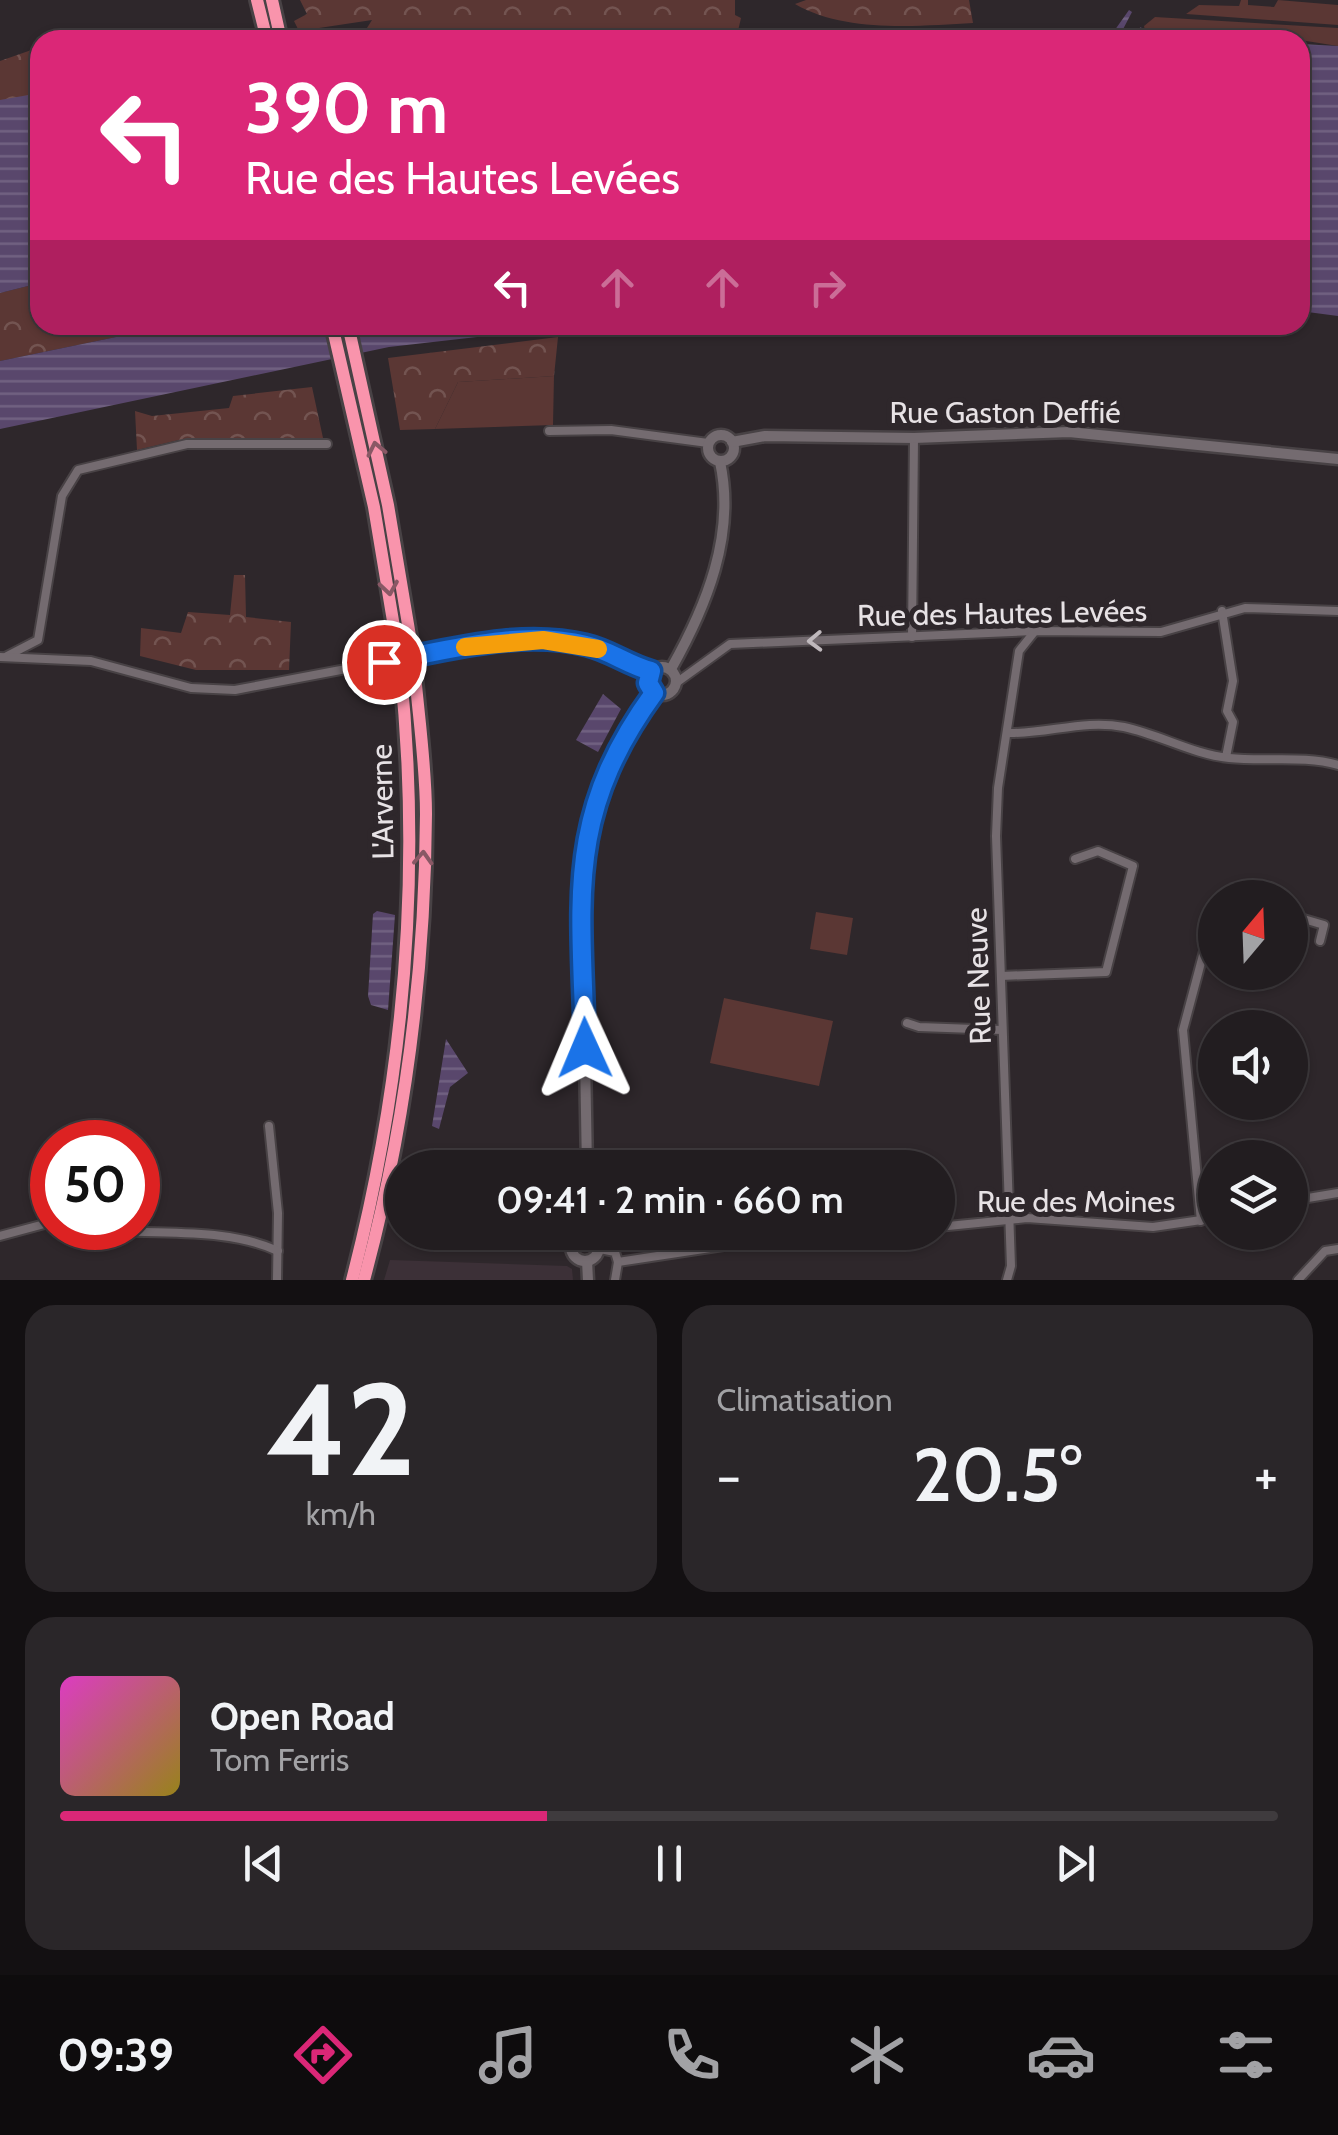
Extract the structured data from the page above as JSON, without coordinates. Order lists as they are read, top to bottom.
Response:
{
  "streets": {
    "highway": ["L'Arverne"],
    "main road": ["Rue Gaston Deffié"],
    "street": ["Rue des Hautes Levées", "Rue Neuve", "Rue des Moines"]
  },
  "crossings": [
    ["Rue Neuve", "Rue des Moines"]
  ],
  "one_way": ["Rue des Hautes Levées"],
  "north": "top",
  "page": {
    "turn": ["390 m", "Rue des Hautes Levées"],
    "limit": "50",
    "trip": "09:41 · 2 min · 660 m",
    "tile": [
      ["42", "km/h"],
      "Climatisation"
    ],
    "heat": ["−", "20.5°", "+"],
    "song": ["Open Road", "Tom Ferris"],
    "tabs": "09:39"
  }
}
